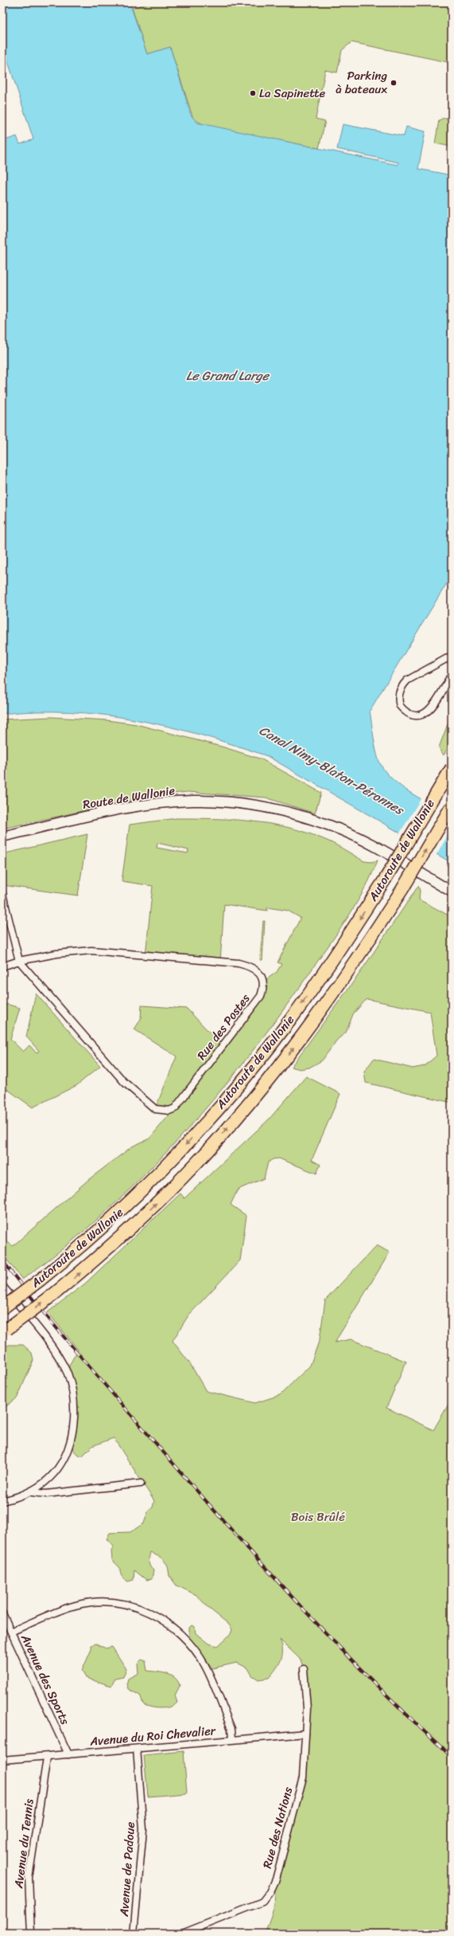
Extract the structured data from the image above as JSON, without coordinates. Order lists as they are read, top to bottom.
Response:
{
  "streets": {
    "highway": ["Autoroute de Wallonie"],
    "main road": ["Route de Wallonie"],
    "street": [
      "Rue des Postes",
      "Avenue des Sports",
      "Avenue du Roi Chevalier",
      "Rue des Nations",
      "Avenue du Tennis",
      "Avenue de Padoue"
    ]
  },
  "crossings": [
    ["Avenue des Sports", "Avenue du Roi Chevalier"],
    ["Avenue du Roi Chevalier", "Rue des Nations"],
    ["Avenue du Roi Chevalier", "Avenue du Tennis"],
    ["Avenue du Roi Chevalier", "Avenue de Padoue"]
  ],
  "water": ["Le Grand Large", "Canal Nimy-Blaton-Péronnes"],
  "parks": ["Bois Brûlé"],
  "places": ["Parking à bateaux", "La Sapinette"]
}
